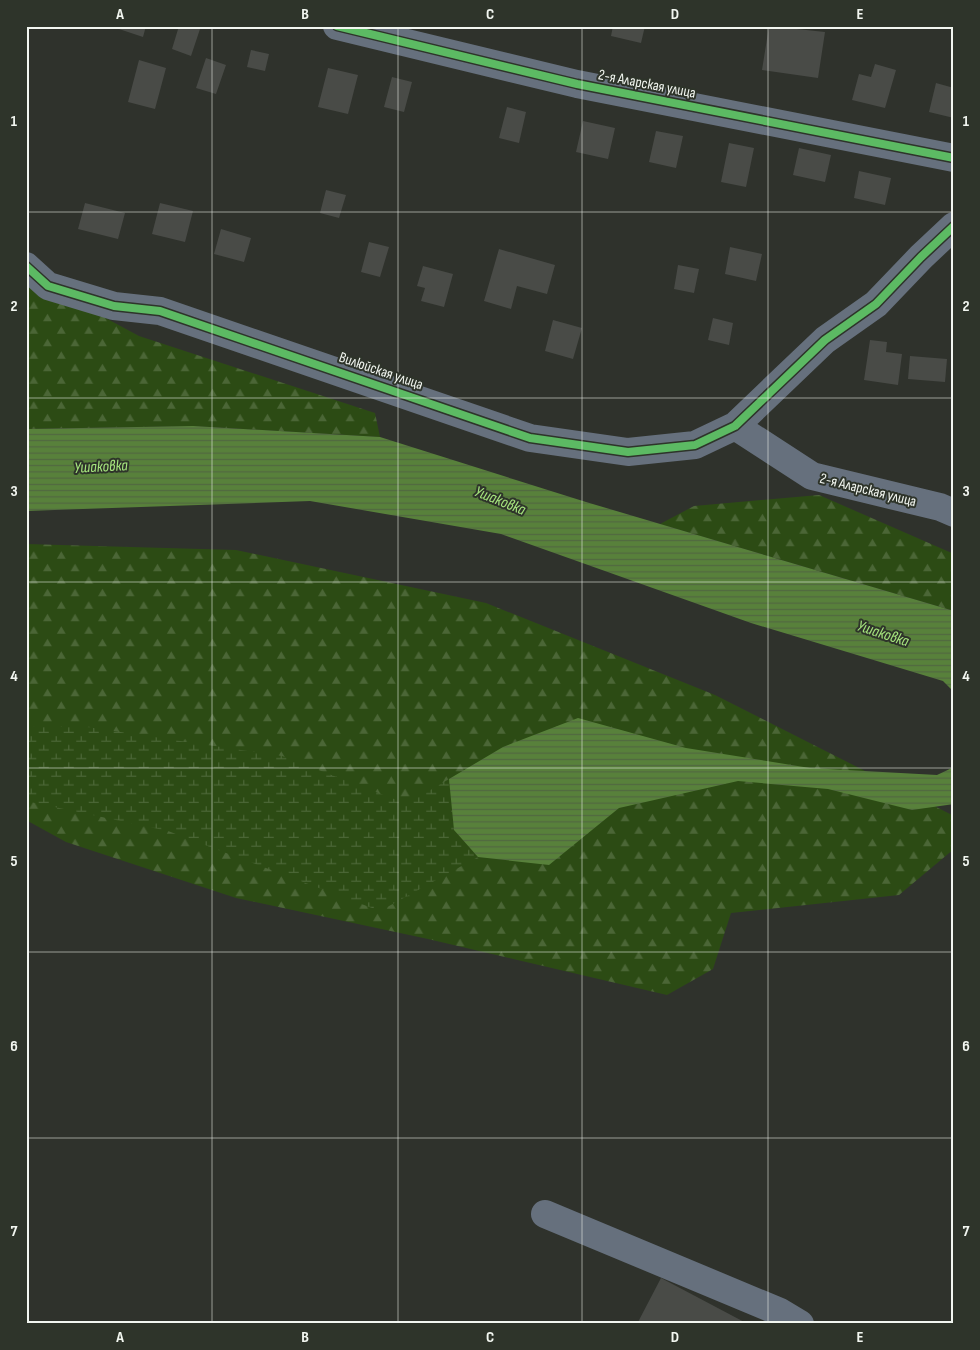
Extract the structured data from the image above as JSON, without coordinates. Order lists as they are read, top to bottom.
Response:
{
  "streets": {
    "street": ["2-я Аларская улица", "Вилюйская улица"]
  },
  "crossings": [
    ["2-я Аларская улица", "Вилюйская улица"]
  ],
  "water": ["Ушаковка"],
  "grid": {
    "columns": [
      "A",
      "B",
      "C",
      "D",
      "E"
    ],
    "rows": [
      "1",
      "2",
      "3",
      "4",
      "5",
      "6",
      "7"
    ]
  }
}
